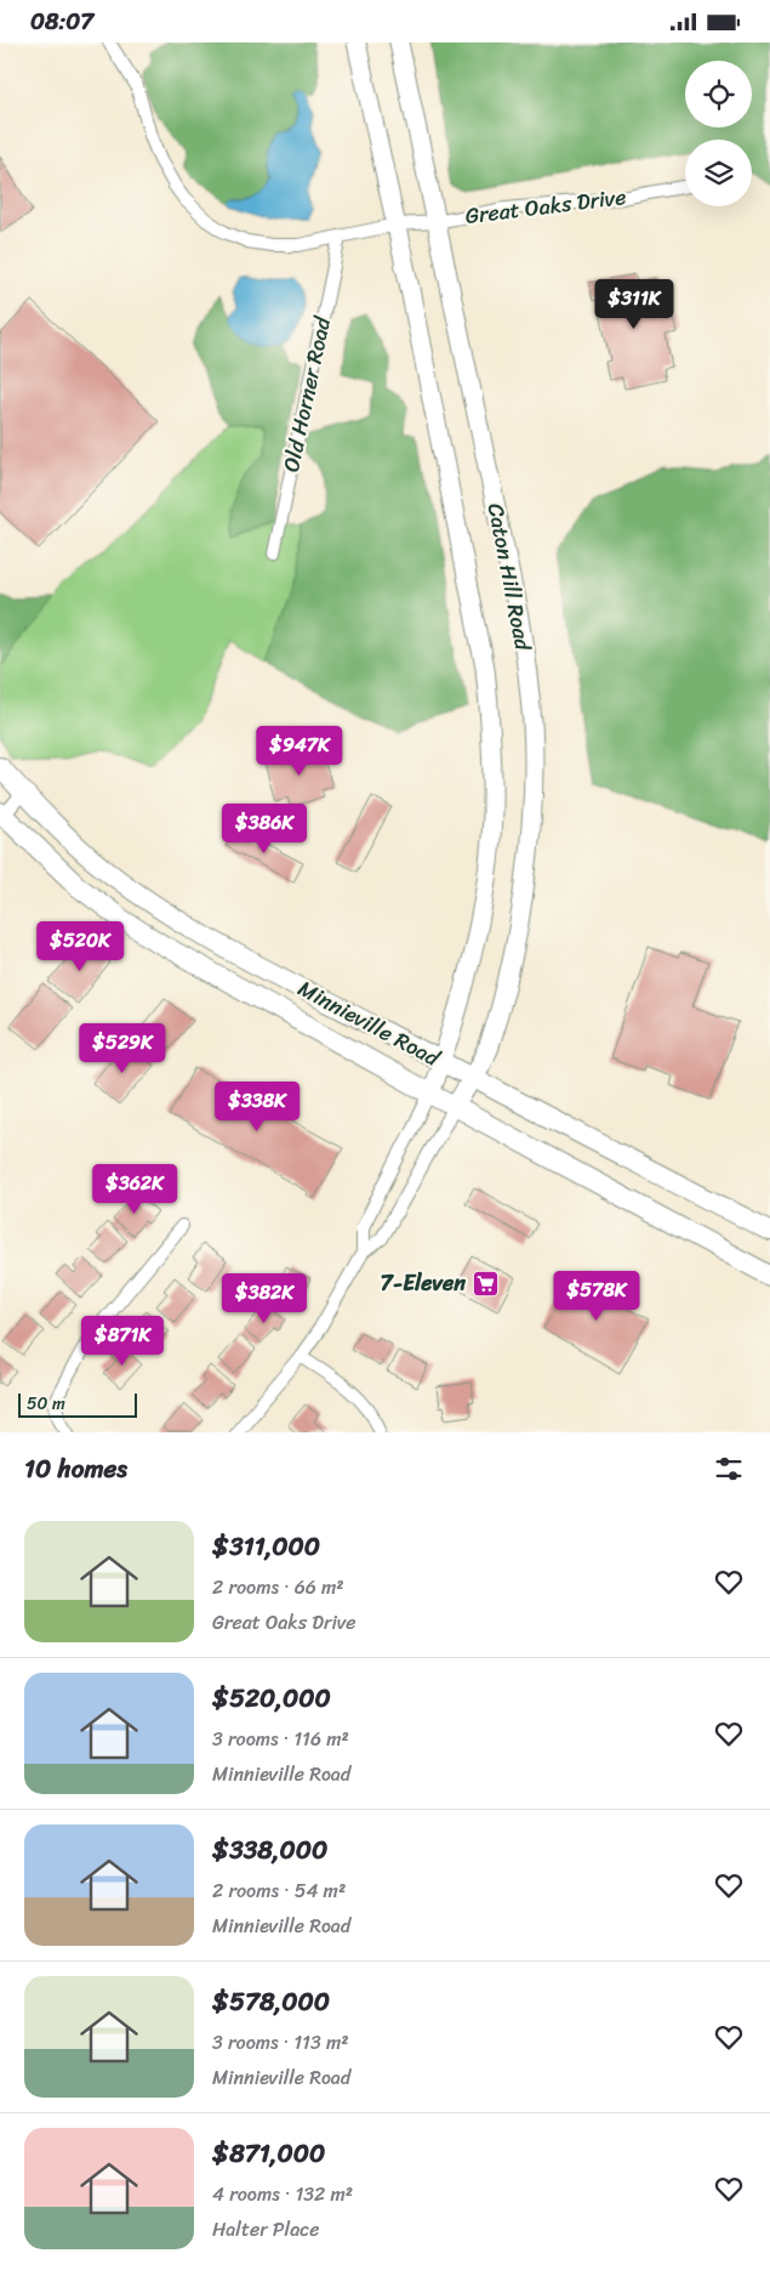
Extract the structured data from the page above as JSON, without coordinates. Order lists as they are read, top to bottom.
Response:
{
  "streets": {
    "main road": ["Caton Hill Road", "Minnieville Road"],
    "street": ["Great Oaks Drive", "Old Horner Road"]
  },
  "crossings": [
    ["Great Oaks Drive", "Old Horner Road"],
    ["Great Oaks Drive", "Caton Hill Road"],
    ["Caton Hill Road", "Minnieville Road"]
  ],
  "places": {
    "supermarket": ["7-Eleven"]
  },
  "scale_bar": "50 m",
  "page": {
    "status": "08:07",
    "price": [
      "$311K",
      "$947K",
      "$386K",
      "$520K",
      "$529K",
      "$338K",
      "$362K",
      "$578K",
      "$382K",
      "$871K"
    ],
    "scale": "50 m",
    "heading": "10 homes",
    "list": [
      {
        "name": "$311,000",
        "note": "2 rooms · 66 m² · Great Oaks Drive"
      },
      {
        "name": "$520,000",
        "note": "3 rooms · 116 m² · Minnieville Road"
      },
      {
        "name": "$338,000",
        "note": "2 rooms · 54 m² · Minnieville Road"
      },
      {
        "name": "$578,000",
        "note": "3 rooms · 113 m² · Minnieville Road"
      },
      {
        "name": "$871,000",
        "note": "4 rooms · 132 m² · Halter Place"
      }
    ]
  }
}
